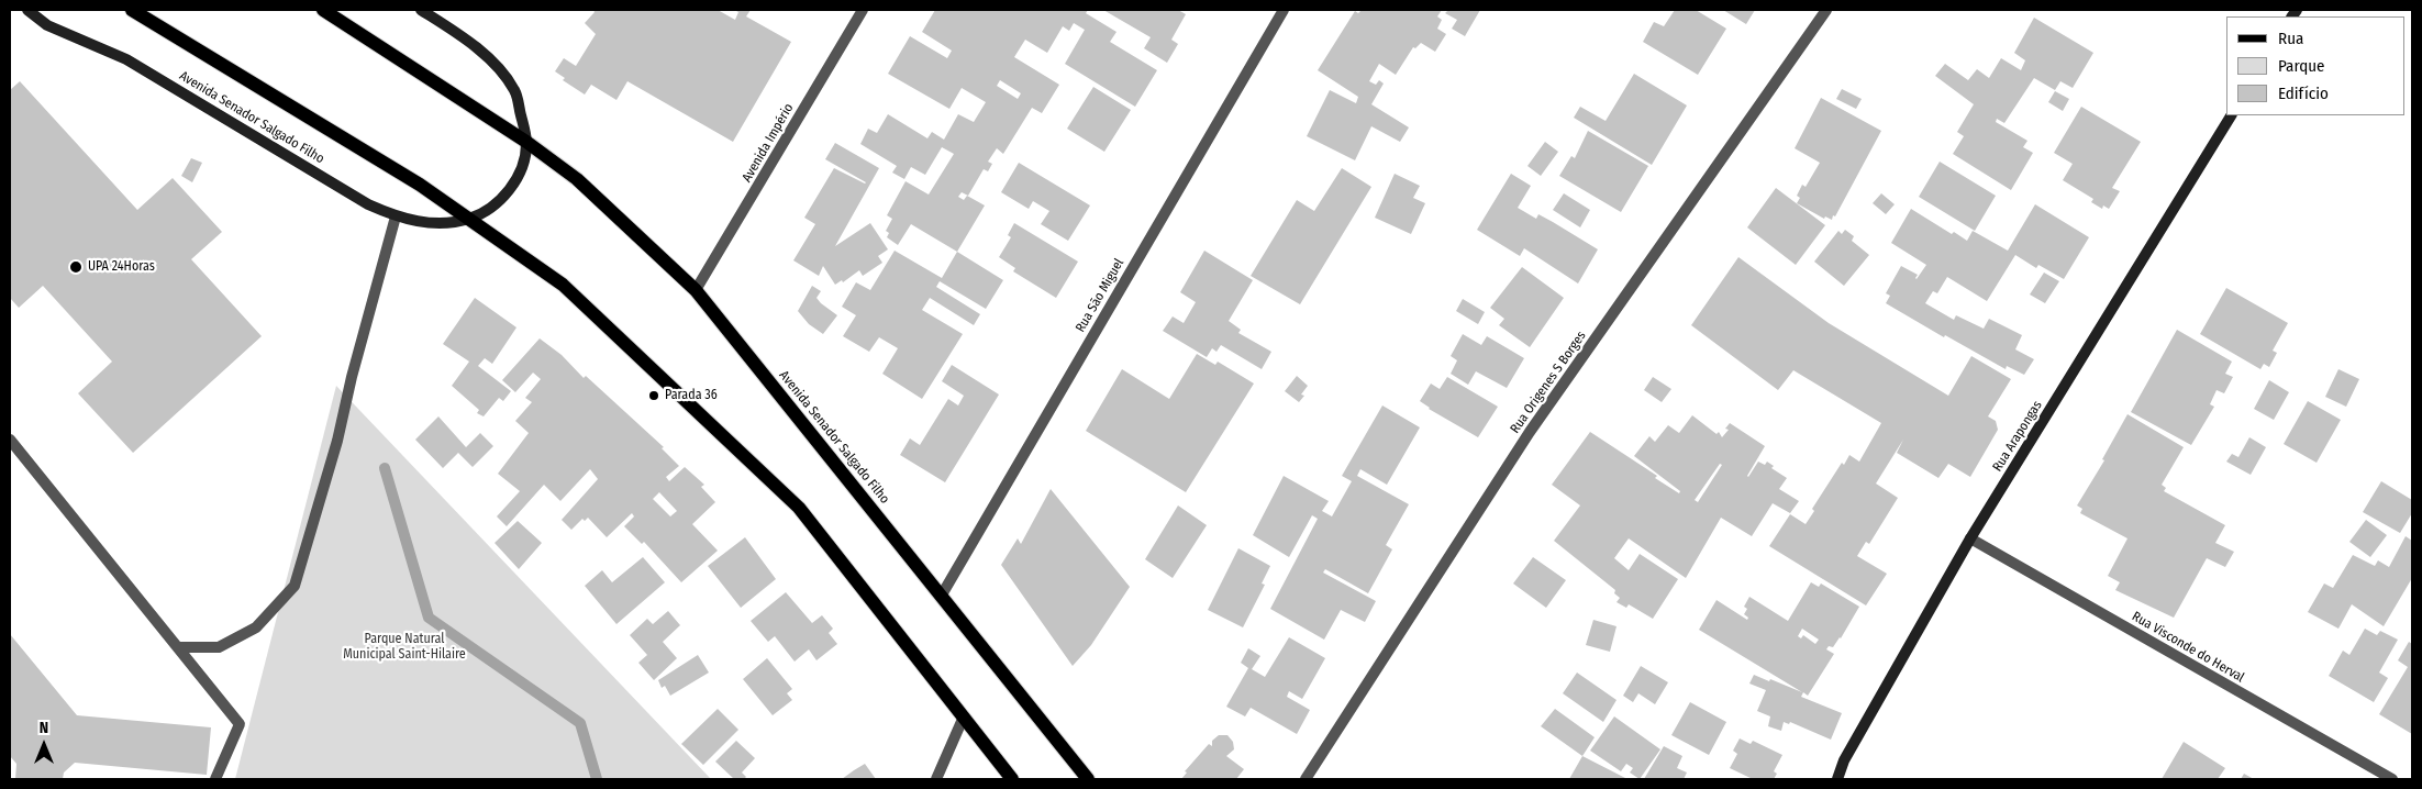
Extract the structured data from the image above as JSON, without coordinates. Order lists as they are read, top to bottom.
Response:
{
  "streets": {
    "main road": ["Avenida Senador Salgado Filho", "Rua Arapongas"],
    "street": [
      "Avenida Império",
      "Rua São Miguel",
      "Rua Origenes S Borges",
      "Rua Visconde do Herval"
    ]
  },
  "crossings": [
    ["Avenida Senador Salgado Filho", "Avenida Império"],
    ["Avenida Senador Salgado Filho", "Rua São Miguel"],
    ["Rua Arapongas", "Rua Visconde do Herval"]
  ],
  "parks": ["Parque Natural Municipal Saint-Hilaire"],
  "places": ["UPA 24Horas", "Parada 36"],
  "legend": ["Rua", "Parque", "Edifício"],
  "north": "top"
}
